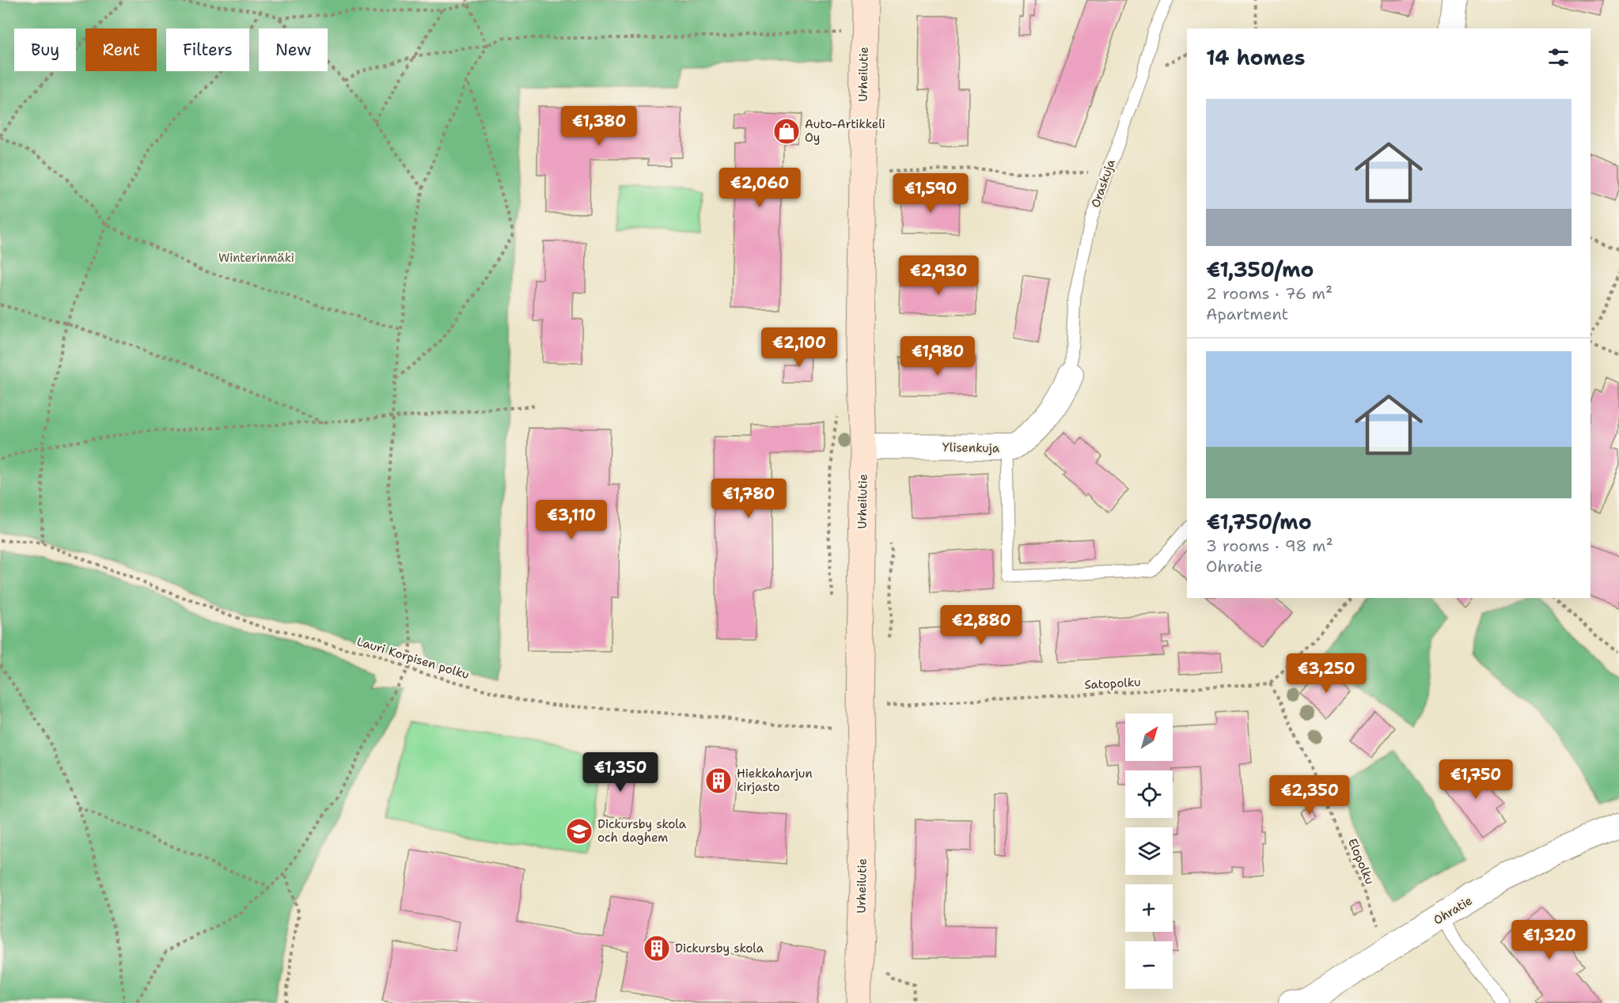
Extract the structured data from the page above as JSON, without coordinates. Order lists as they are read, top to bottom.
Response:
{
  "streets": {
    "main road": ["Urheilutie"],
    "street": ["Ylisenkuja", "Ohratie"],
    "lane": ["Oraskuja"],
    "path": ["Lauri Korpisen polku", "Satopolku", "Elopolku"]
  },
  "crossings": [
    ["Urheilutie", "Ylisenkuja"],
    ["Urheilutie", "Satopolku"],
    ["Oraskuja", "Ylisenkuja"],
    ["Satopolku", "Elopolku"],
    ["Elopolku", "Ohratie"]
  ],
  "parks": ["Winterinmäki"],
  "places": {
    "shop": ["Auto-Artikkeli Oy"],
    "building": ["Hiekkaharjun kirjasto", "Dickursby skola"],
    "school or university": ["Dickursby skola och daghem"]
  },
  "north": "top right",
  "page": {
    "chip": [
      "Buy",
      "Rent",
      "Filters",
      "New"
    ],
    "heading": "14 homes",
    "list": [
      {
        "name": "€1,350/mo",
        "note": "2 rooms · 76 m² · Apartment"
      },
      {
        "name": "€1,750/mo",
        "note": "3 rooms · 98 m² · Ohratie"
      }
    ],
    "price": [
      "€1,380",
      "€2,060",
      "€1,590",
      "€2,930",
      "€2,100",
      "€1,980",
      "€1,780",
      "€3,110",
      "€2,880",
      "€3,250",
      "€1,350",
      "€1,750",
      "€2,350",
      "€1,320"
    ],
    "map_buttons": ["+", "−"]
  }
}
